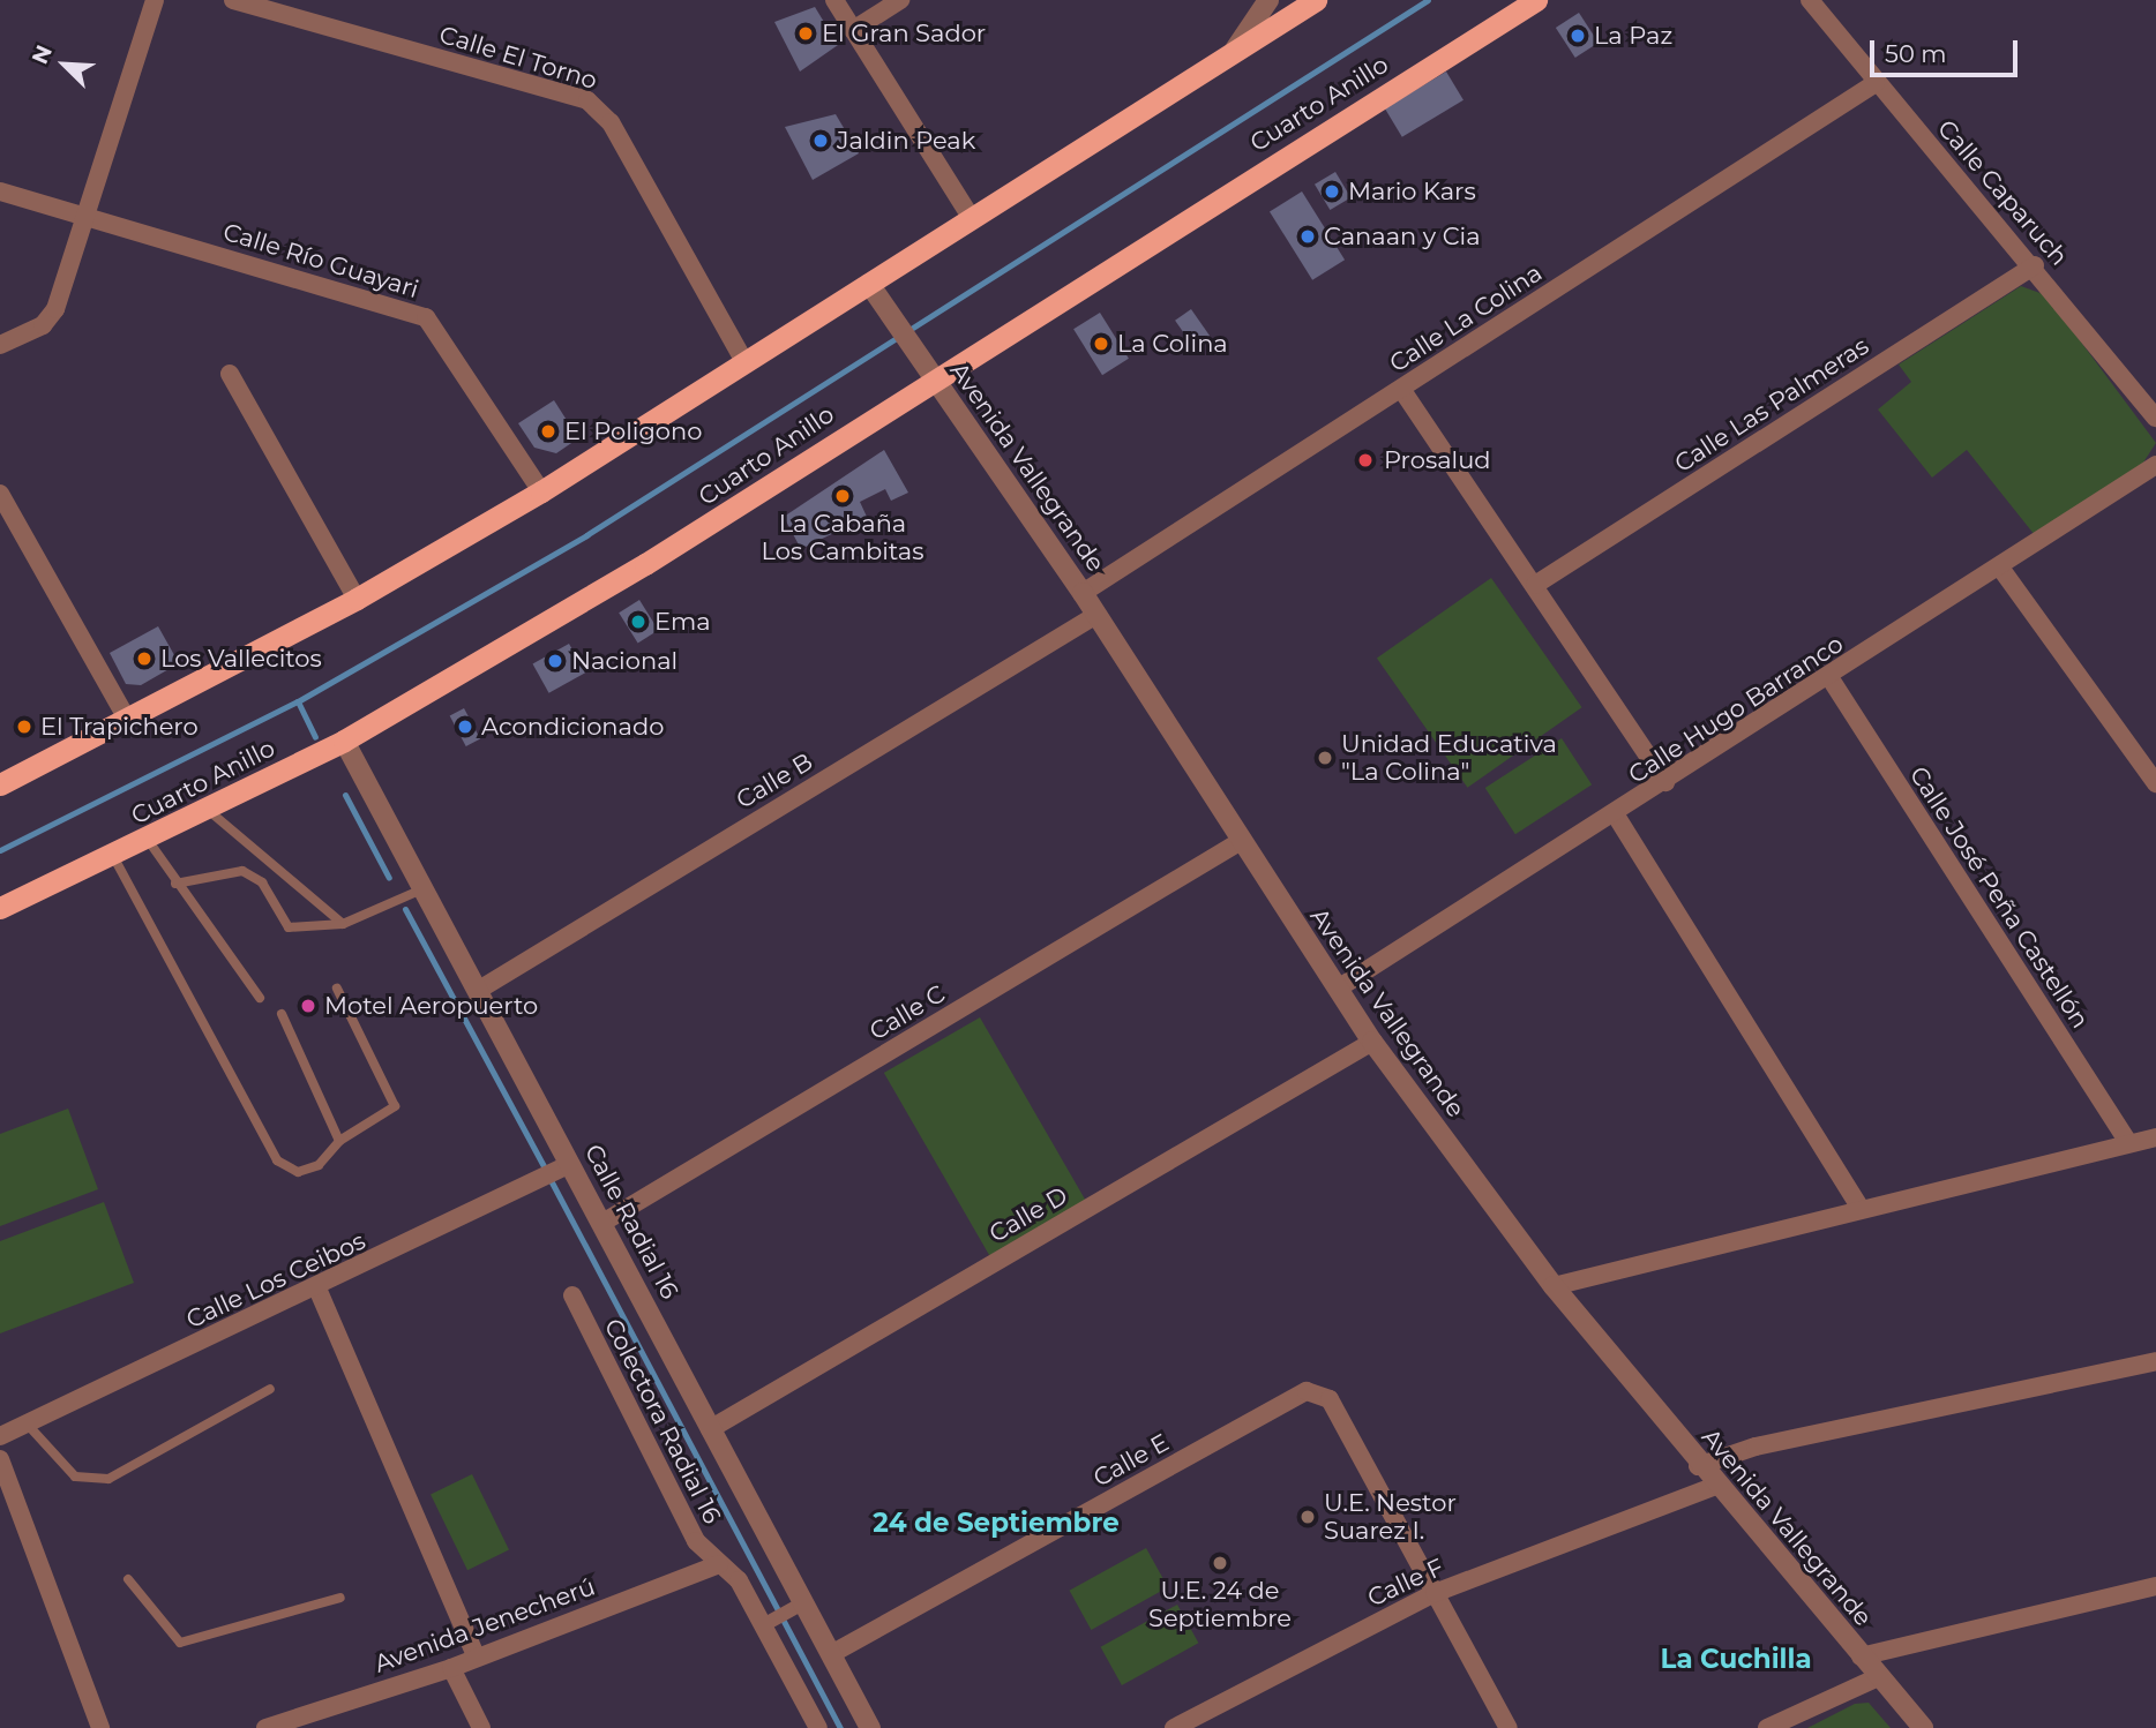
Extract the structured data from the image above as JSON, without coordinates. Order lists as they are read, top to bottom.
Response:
{
  "streets": {
    "highway": ["Cuarto Anillo"],
    "street": [
      "Calle El Torno",
      "Calle Caparuch",
      "Calle Río Guayari",
      "Calle La Colina",
      "Calle Las Palmeras",
      "Avenida Vallegrande",
      "Calle Hugo Barranco",
      "Calle B",
      "Calle José Peña Castellón",
      "Calle C",
      "Calle D",
      "Calle Radial 16",
      "Calle Los Ceibos",
      "Colectora Radial 16",
      "Calle E",
      "Calle F",
      "Avenida Jenecherú"
    ]
  },
  "crossings": [
    ["Cuarto Anillo", "Avenida Vallegrande"],
    ["Cuarto Anillo", "Calle Radial 16"],
    ["Calle Caparuch", "Calle La Colina"],
    ["Calle Caparuch", "Calle Las Palmeras"],
    ["Calle La Colina", "Avenida Vallegrande"],
    ["Avenida Vallegrande", "Calle Hugo Barranco"],
    ["Avenida Vallegrande", "Calle B"],
    ["Avenida Vallegrande", "Calle C"],
    ["Avenida Vallegrande", "Calle D"],
    ["Avenida Vallegrande", "Calle F"],
    ["Calle Hugo Barranco", "Calle José Peña Castellón"],
    ["Calle B", "Calle Radial 16"],
    ["Calle C", "Calle Radial 16"],
    ["Calle D", "Calle Radial 16"],
    ["Calle Radial 16", "Calle Los Ceibos"],
    ["Calle Radial 16", "Calle E"],
    ["Colectora Radial 16", "Avenida Jenecherú"],
    ["Calle E", "Calle F"]
  ],
  "districts": ["24 de Septiembre", "La Cuchilla"],
  "places": [
    "El Gran Sador",
    "La Paz",
    "Jaldin Peak",
    "Mario Kars",
    "Canaan y Cia",
    "La Colina",
    "El Poligono",
    "Prosalud",
    "La Cabaña Los Cambitas",
    "Ema",
    "Los Vallecitos",
    "Nacional",
    "El Trapichero",
    "Acondicionado",
    "Unidad Educativa \"La Colina\"",
    "Motel Aeropuerto",
    "U.E. Nestor Suarez I.",
    "U.E. 24 de Septiembre"
  ],
  "scale_bar": "50 m",
  "north": "top left"
}
